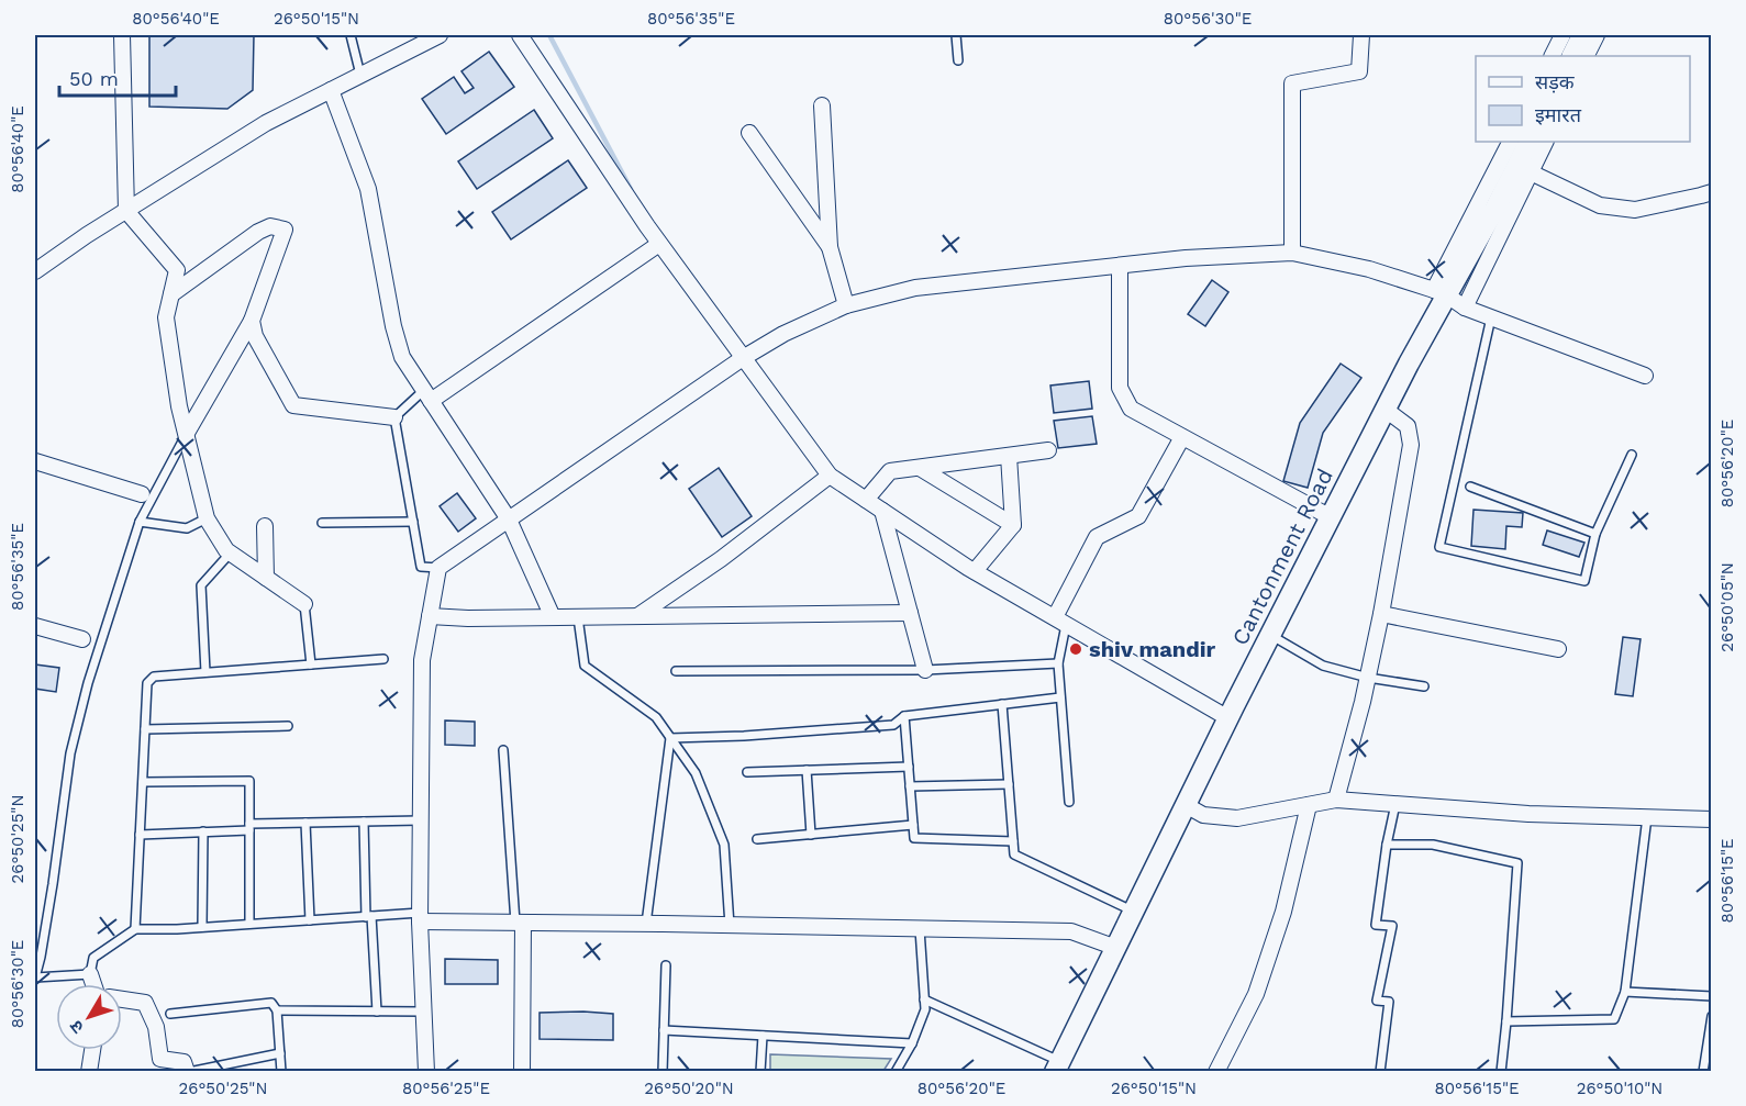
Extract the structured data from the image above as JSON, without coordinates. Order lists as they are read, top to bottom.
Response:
{
  "streets": {
    "street": ["Cantonment Road"]
  },
  "places": ["shiv mandir"],
  "legend": ["सड़क", "इमारत"],
  "scale_bar": "50 m",
  "north": "bottom left",
  "coordinates": [
    "80°56'40\"E",
    "26°50'15\"N",
    "80°56'35\"E",
    "80°56'30\"E",
    "80°56'20\"E",
    "26°50'05\"N",
    "26°50'25\"N",
    "80°56'15\"E",
    "80°56'25\"E",
    "26°50'20\"N",
    "26°50'10\"N"
  ]
}
